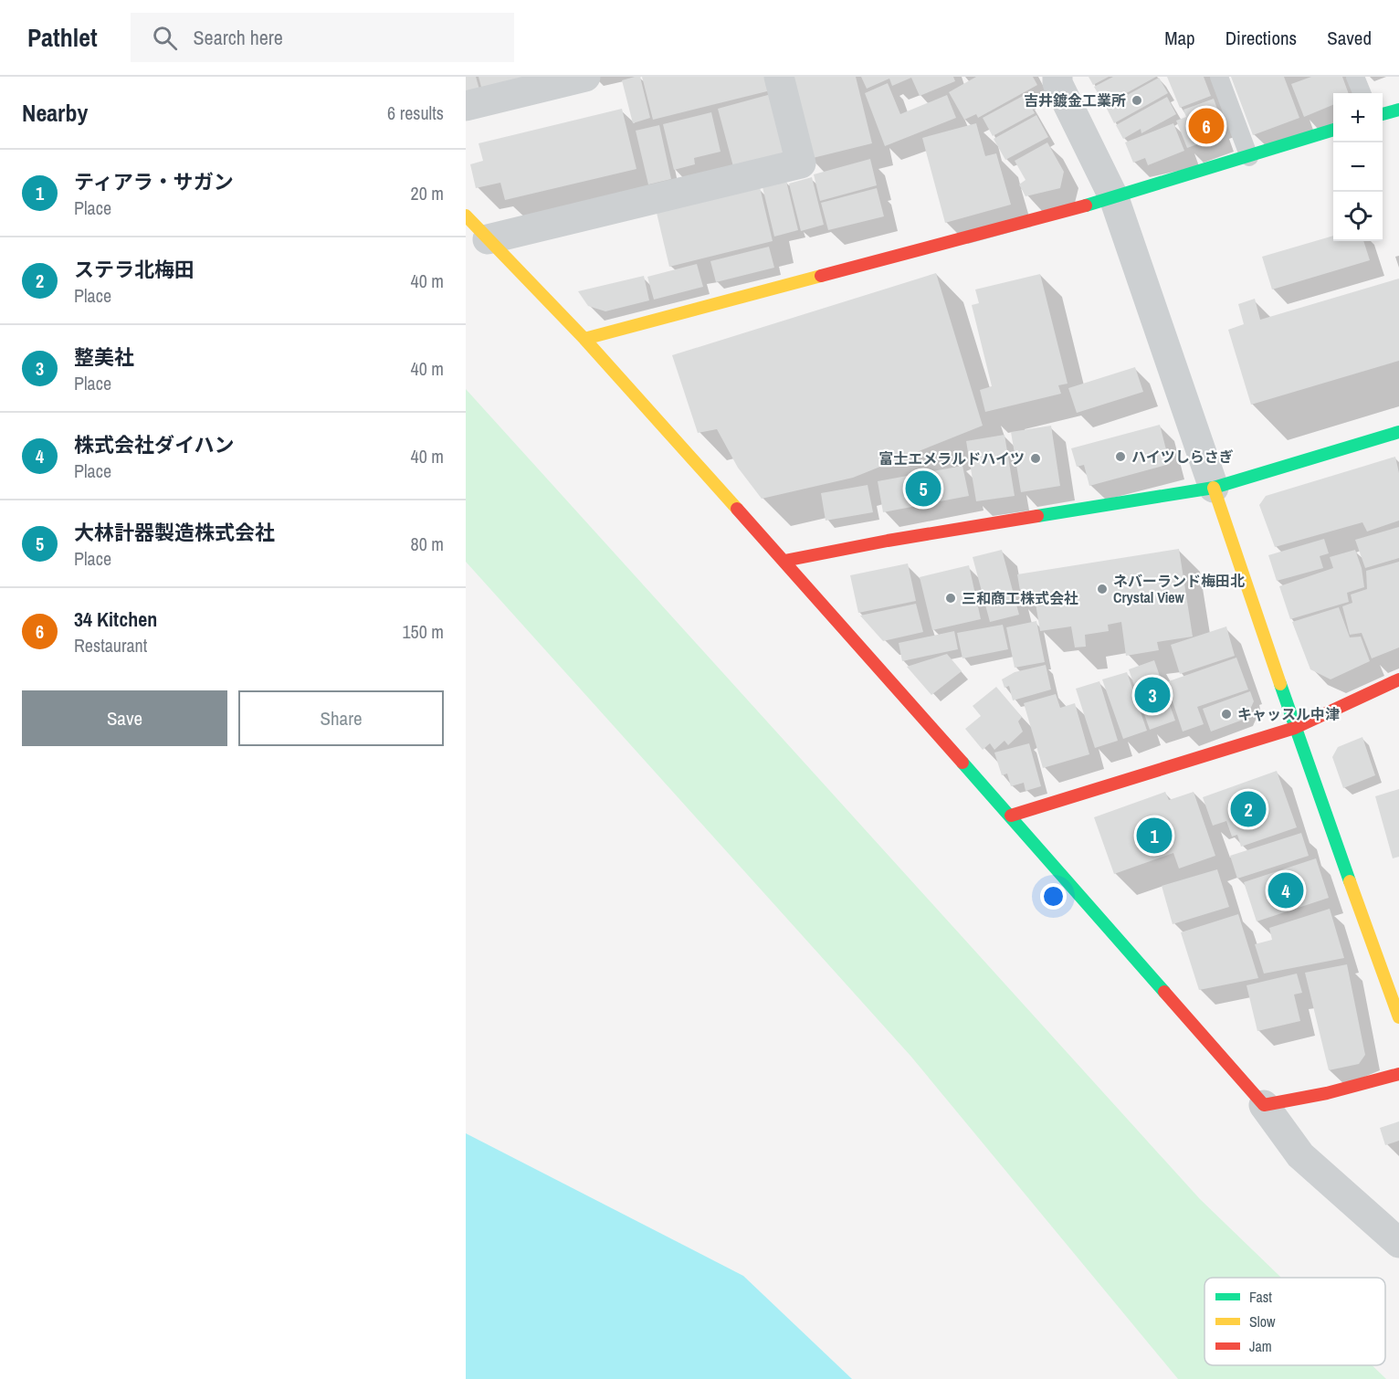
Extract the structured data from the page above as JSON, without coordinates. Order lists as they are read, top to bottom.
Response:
{
  "places": [
    "吉井鍍金工業所",
    "ハイツしらさぎ",
    "富士エメラルドハイツ",
    "ネバーランド梅田北 Crystal View",
    "三和商工株式会社",
    "キャッスル中津"
  ],
  "legend": ["Fast", "Slow", "Jam"],
  "page": {
    "header": "Pathlet",
    "search": "Search here",
    "nav": ["Map", "Directions", "Saved"],
    "heading": ["Nearby", "6 results"],
    "map_buttons": ["+", "−"],
    "pins": [
      "6",
      "5",
      "3",
      "2",
      "1",
      "4"
    ],
    "list": [
      {
        "mark": "1",
        "name": "ティアラ・サガン",
        "note": "Place",
        "value": "20 m"
      },
      {
        "mark": "2",
        "name": "ステラ北梅田",
        "note": "Place",
        "value": "40 m"
      },
      {
        "mark": "3",
        "name": "整美社",
        "note": "Place",
        "value": "40 m"
      },
      {
        "mark": "4",
        "name": "株式会社ダイハン",
        "note": "Place",
        "value": "40 m"
      },
      {
        "mark": "5",
        "name": "大林計器製造株式会社",
        "note": "Place",
        "value": "80 m"
      },
      {
        "mark": "6",
        "name": "34 Kitchen",
        "note": "Restaurant",
        "value": "150 m"
      }
    ],
    "buttons": ["Save", "Share"]
  }
}
